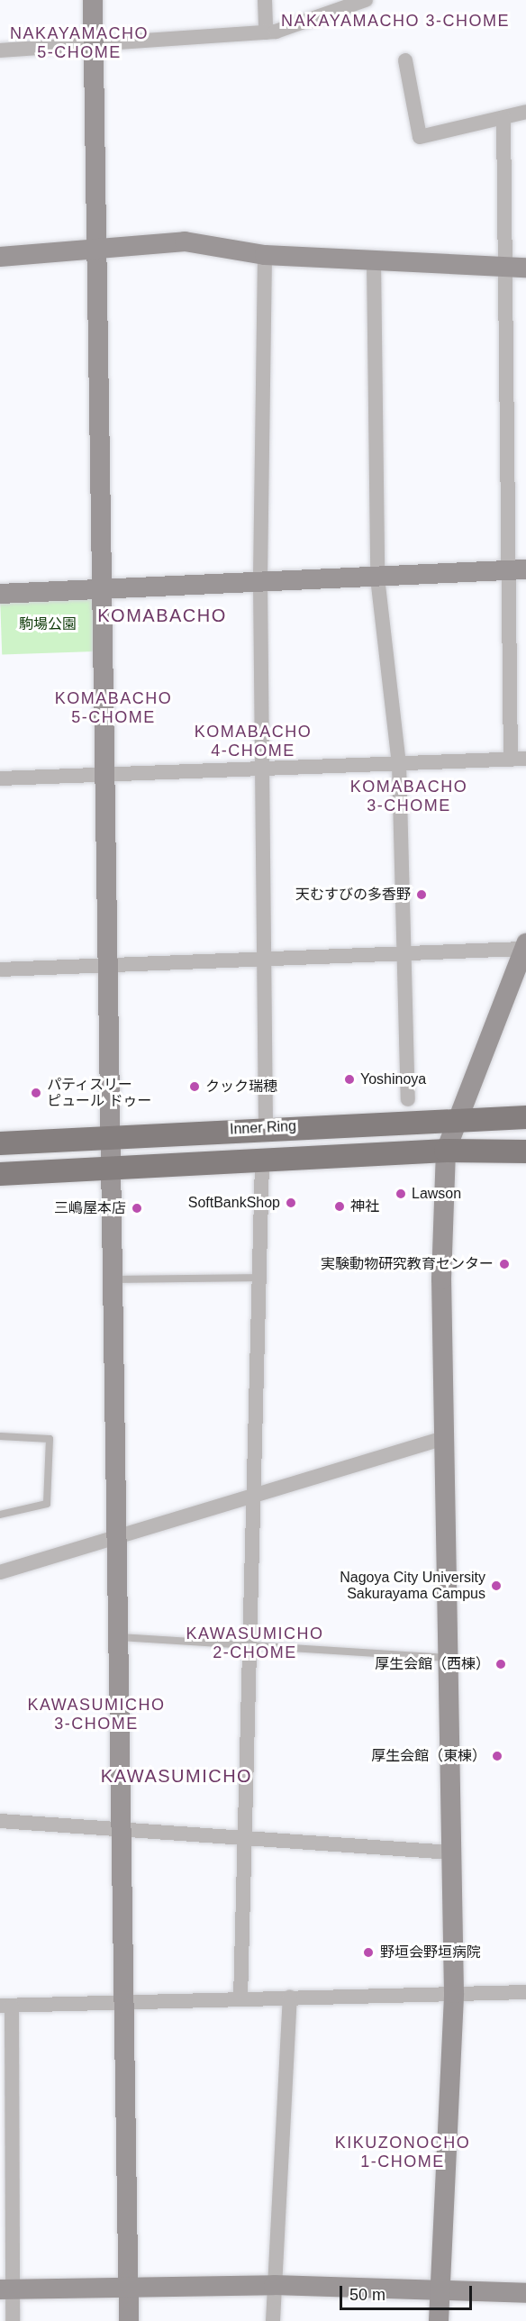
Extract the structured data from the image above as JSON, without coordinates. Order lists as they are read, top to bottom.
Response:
{
  "streets": {
    "main road": ["Inner Ring"]
  },
  "districts": [
    "NAKAYAMACHO 3-CHOME",
    "NAKAYAMACHO 5-CHOME",
    "KOMABACHO",
    "KOMABACHO 5-CHOME",
    "KOMABACHO 4-CHOME",
    "KOMABACHO 3-CHOME",
    "KAWASUMICHO 2-CHOME",
    "KAWASUMICHO 3-CHOME",
    "KAWASUMICHO",
    "KIKUZONOCHO 1-CHOME"
  ],
  "parks": ["駒場公園"],
  "places": [
    "天むすびの多香野",
    "Yoshinoya",
    "クック瑞穂",
    "パティスリー ピュール ドゥー",
    "Lawson",
    "SoftBankShop",
    "神社",
    "三嶋屋本店",
    "実験動物研究教育センター",
    "Nagoya City University Sakurayama Campus",
    "厚生会館（西棟）",
    "厚生会館（東棟）",
    "野垣会野垣病院"
  ],
  "scale_bar": "50 m"
}
